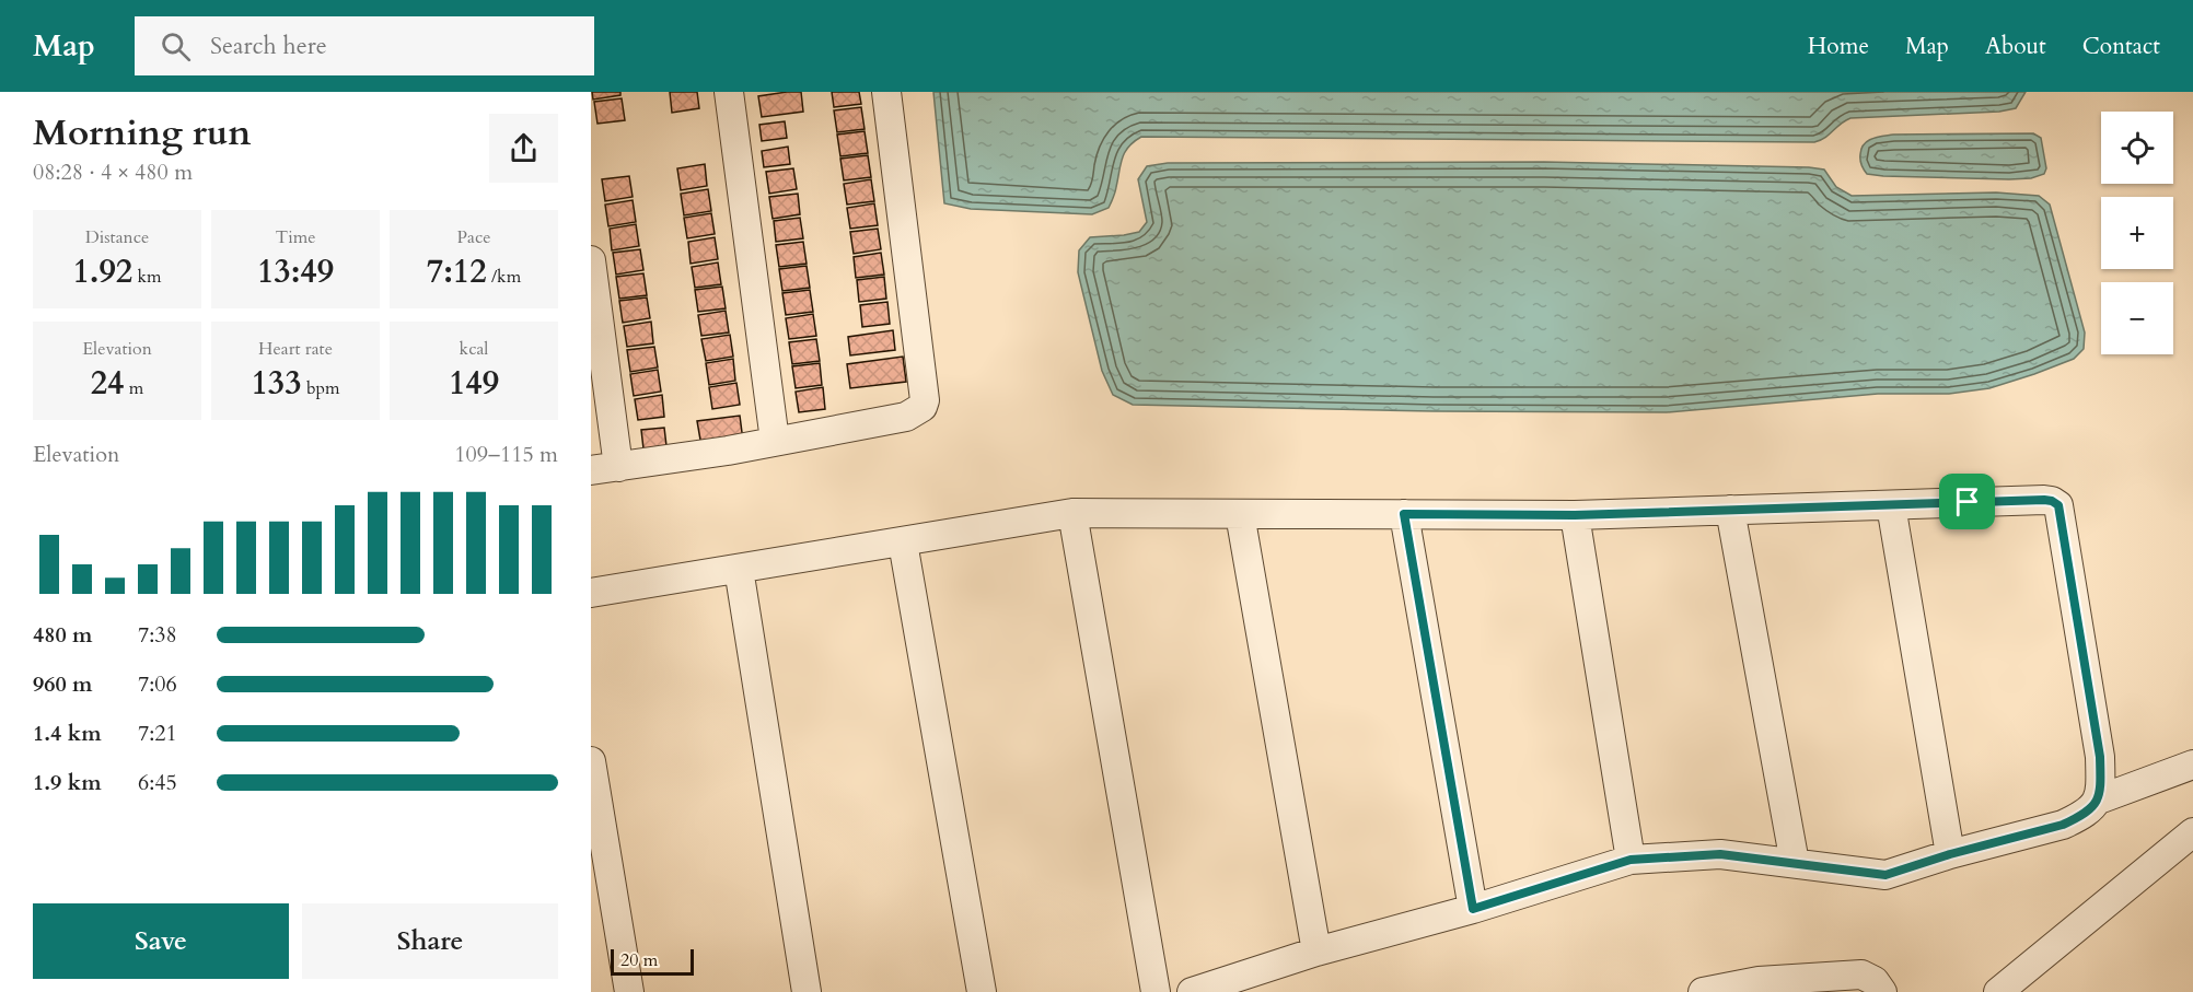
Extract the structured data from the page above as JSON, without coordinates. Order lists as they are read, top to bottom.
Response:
{
  "scale_bar": "20 m",
  "page": {
    "header": "Map",
    "search": "Search here",
    "nav": [
      "Home",
      "Map",
      "About",
      "Contact"
    ],
    "heading": ["Morning run", "08:28 · 4 × 480 m"],
    "map_buttons": ["+", "−"],
    "stats": [
      ["Distance", "1.92 km"],
      ["Time", "13:49"],
      ["Pace", "7:12 /km"],
      ["Elevation", "24 m"],
      ["Heart rate", "133 bpm"],
      ["kcal", "149"]
    ],
    "chart": ["Elevation", "109–115 m"],
    "list": [
      {
        "name": "480 m",
        "note": "7:38"
      },
      {
        "name": "960 m",
        "note": "7:06"
      },
      {
        "name": "1.4 km",
        "note": "7:21"
      },
      {
        "name": "1.9 km",
        "note": "6:45"
      }
    ],
    "buttons": ["Save", "Share"],
    "scale": "20 m"
  }
}
